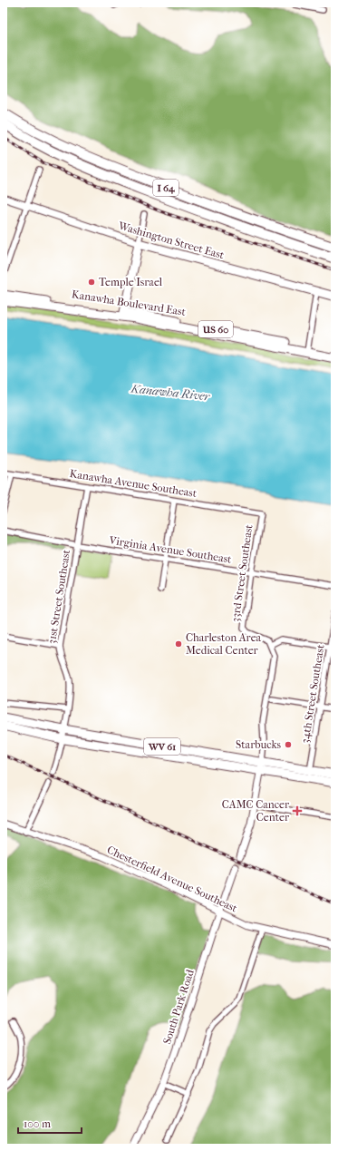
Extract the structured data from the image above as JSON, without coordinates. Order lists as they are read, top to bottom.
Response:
{
  "streets": {
    "highway": ["I 64"],
    "main road": [
      "Washington Street East",
      "Kanawha Boulevard East",
      "US 60",
      "WV 61"
    ],
    "street": [
      "Kanawha Avenue Southeast",
      "Virginia Avenue Southeast",
      "33rd Street Southeast",
      "31st Street Southeast",
      "34th Street Southeast",
      "Chesterfield Avenue Southeast",
      "South Park Road"
    ]
  },
  "crossings": [
    ["Kanawha Avenue Southeast", "33rd Street Southeast"],
    ["Kanawha Avenue Southeast", "31st Street Southeast"],
    ["Virginia Avenue Southeast", "33rd Street Southeast"],
    ["Virginia Avenue Southeast", "31st Street Southeast"],
    ["31st Street Southeast", "WV 61"],
    ["34th Street Southeast", "WV 61"],
    ["Chesterfield Avenue Southeast", "South Park Road"]
  ],
  "water": ["Kanawha River"],
  "places": {
    "other": ["Temple Israel", "Charleston Area Medical Center", "Starbucks"],
    "health": ["CAMC Cancer Center"]
  },
  "scale_bar": "100 m"
}
